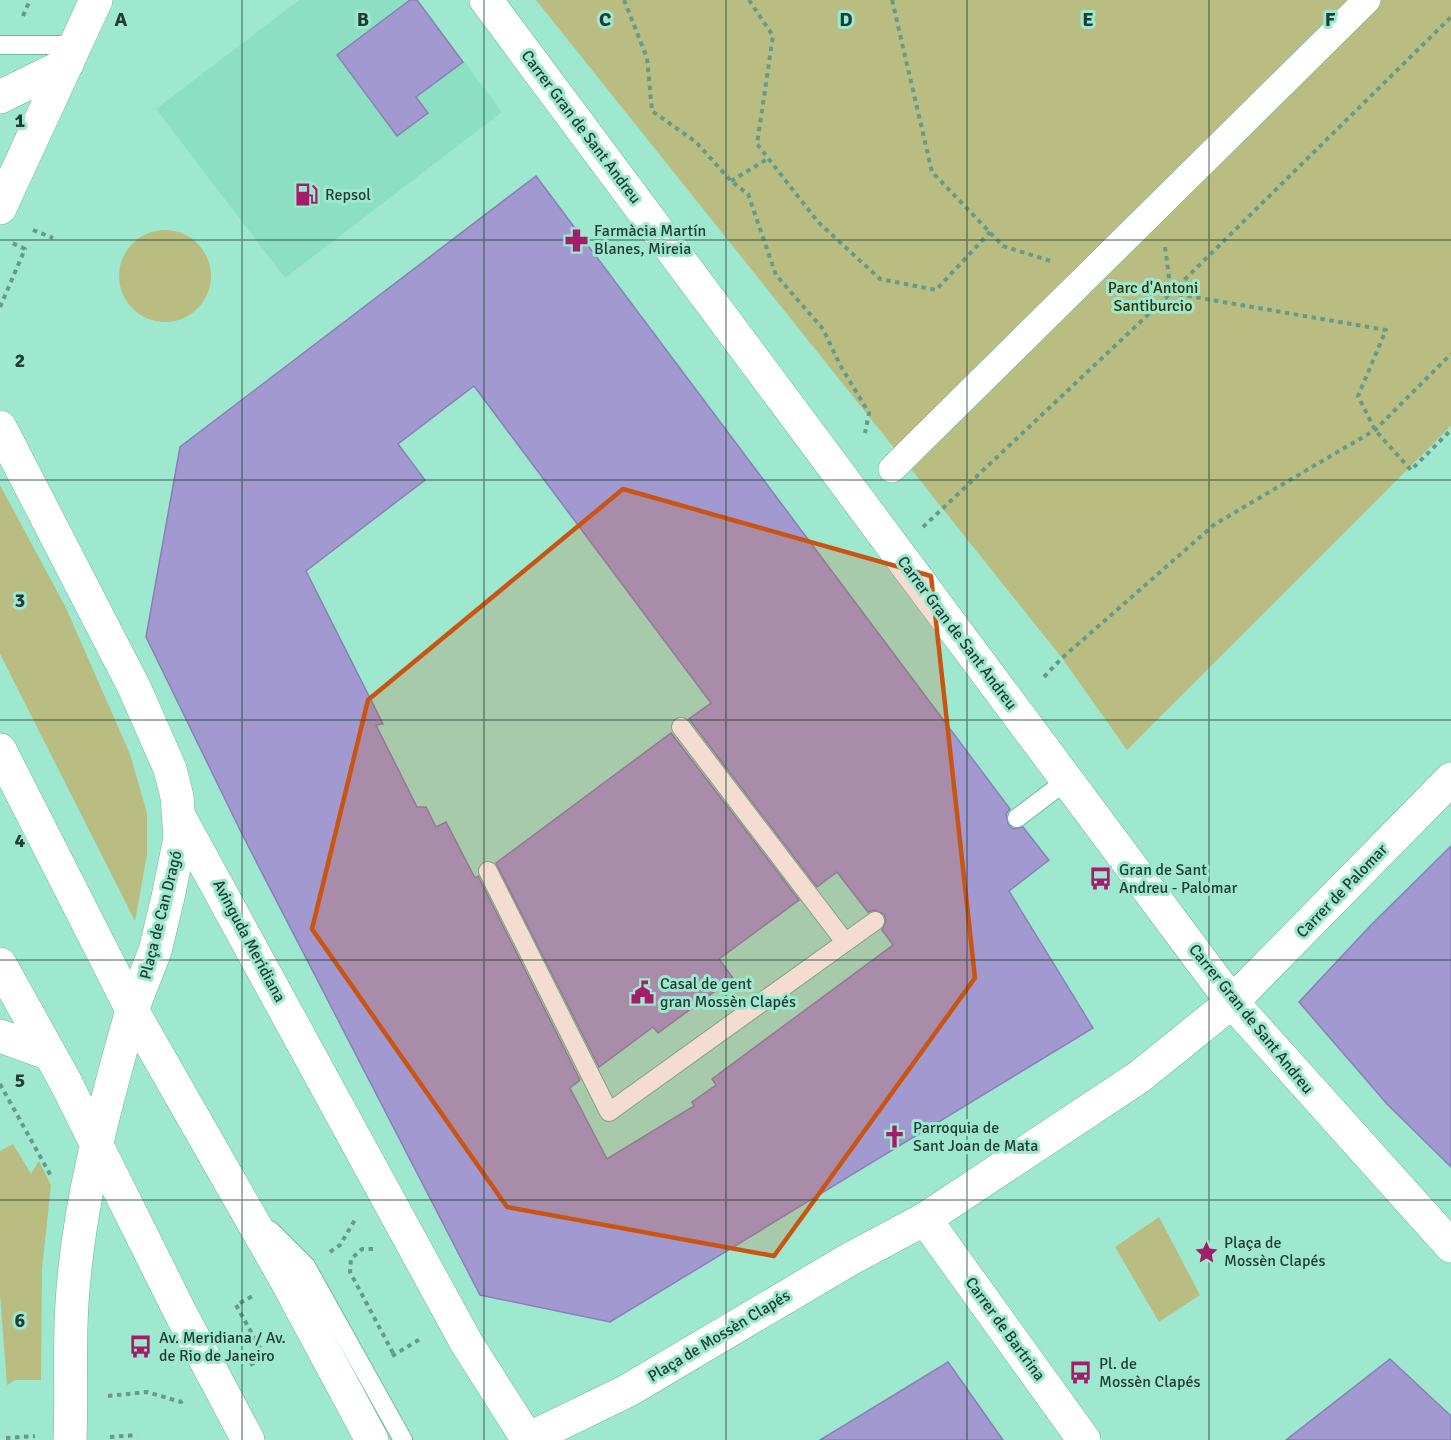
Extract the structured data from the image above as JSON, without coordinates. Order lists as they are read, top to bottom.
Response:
{
  "streets": {
    "street": [
      "Carrer Gran de Sant Andreu",
      "Carrer de Palomar",
      "Plaça de Can Dragó",
      "Avinguda Meridiana",
      "Carrer de Bartrina",
      "Plaça de Mossèn Clapés"
    ]
  },
  "crossings": [
    ["Carrer Gran de Sant Andreu", "Carrer de Palomar"],
    ["Carrer Gran de Sant Andreu", "Plaça de Mossèn Clapés"],
    ["Carrer de Palomar", "Plaça de Mossèn Clapés"],
    ["Plaça de Can Dragó", "Avinguda Meridiana"],
    ["Avinguda Meridiana", "Plaça de Mossèn Clapés"],
    ["Carrer de Bartrina", "Plaça de Mossèn Clapés"]
  ],
  "parks": ["Parc d'Antoni Santiburcio"],
  "places": {
    "fuel station": ["Repsol"],
    "pharmacy": ["Farmàcia Martín Blanes, Mireia"],
    "bus stop": ["Gran de Sant Andreu - Palomar", "Av. Meridiana / Av. de Rio de Janeiro", "Pl. de Mossèn Clapés"],
    "public building": ["Casal de gent gran Mossèn Clapés"],
    "church": ["Parroquia de Sant Joan de Mata"],
    "place": ["Plaça de Mossèn Clapés"]
  },
  "grid": {
    "columns": [
      "A",
      "B",
      "C",
      "D",
      "E",
      "F"
    ],
    "rows": [
      "1",
      "2",
      "3",
      "4",
      "5",
      "6"
    ]
  }
}
